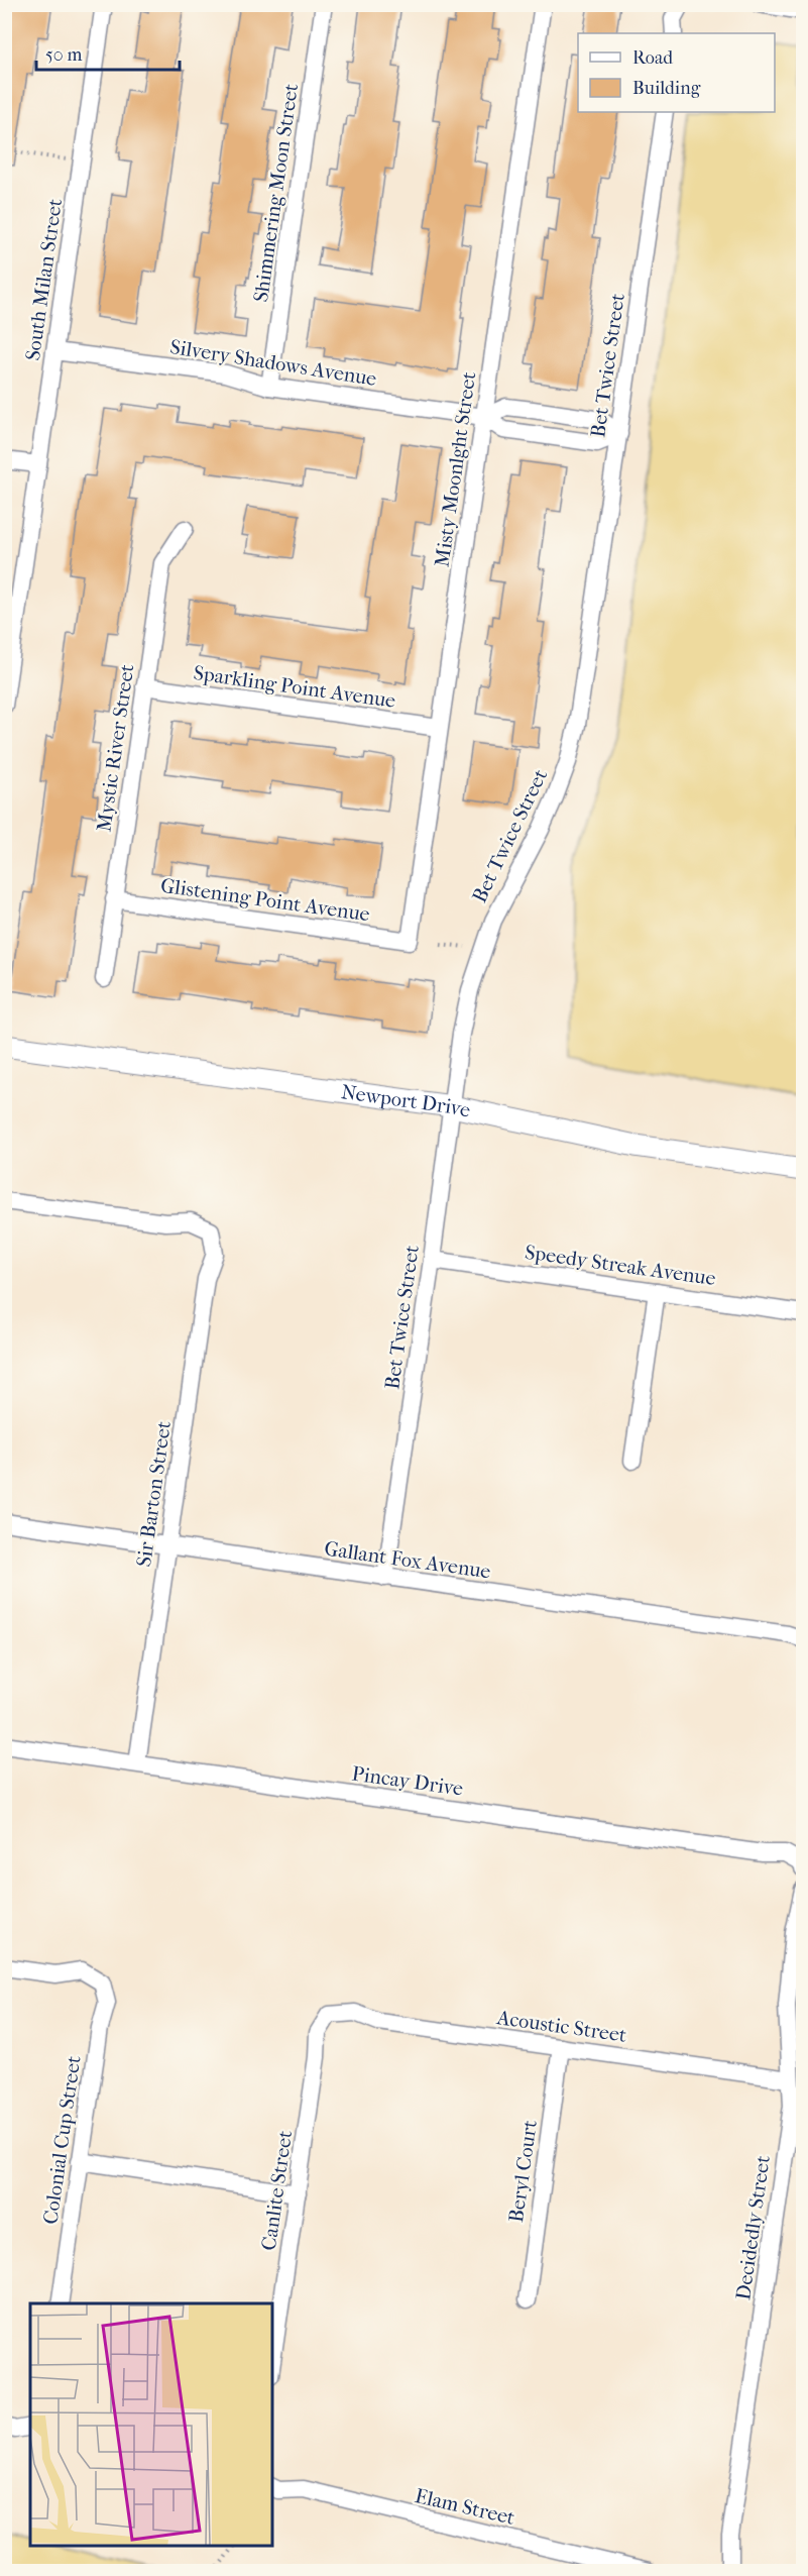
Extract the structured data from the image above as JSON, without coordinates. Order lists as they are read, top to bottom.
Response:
{
  "streets": {
    "street": [
      "Shimmering Moon Street",
      "South Milan Street",
      "Silvery Shadows Avenue",
      "Bet Twice Street",
      "Misty Moonlght Street",
      "Sparkling Point Avenue",
      "Mystic River Street",
      "Glistening Point Avenue",
      "Newport Drive",
      "Speedy Streak Avenue",
      "Sir Barton Street",
      "Gallant Fox Avenue",
      "Pincay Drive",
      "Acoustic Street",
      "Colonial Cup Street",
      "Beryl Court",
      "Canlite Street",
      "Decidedly Street",
      "Elam Street"
    ]
  },
  "crossings": [
    ["Shimmering Moon Street", "Silvery Shadows Avenue"],
    ["South Milan Street", "Silvery Shadows Avenue"],
    ["Silvery Shadows Avenue", "Bet Twice Street"],
    ["Silvery Shadows Avenue", "Misty Moonlght Street"],
    ["Bet Twice Street", "Newport Drive"],
    ["Bet Twice Street", "Speedy Streak Avenue"],
    ["Bet Twice Street", "Gallant Fox Avenue"],
    ["Misty Moonlght Street", "Sparkling Point Avenue"],
    ["Misty Moonlght Street", "Glistening Point Avenue"],
    ["Sparkling Point Avenue", "Mystic River Street"],
    ["Mystic River Street", "Glistening Point Avenue"],
    ["Sir Barton Street", "Gallant Fox Avenue"],
    ["Sir Barton Street", "Pincay Drive"],
    ["Acoustic Street", "Beryl Court"],
    ["Acoustic Street", "Canlite Street"],
    ["Acoustic Street", "Decidedly Street"]
  ],
  "legend": ["Road", "Building"],
  "scale_bar": "50 m"
}
